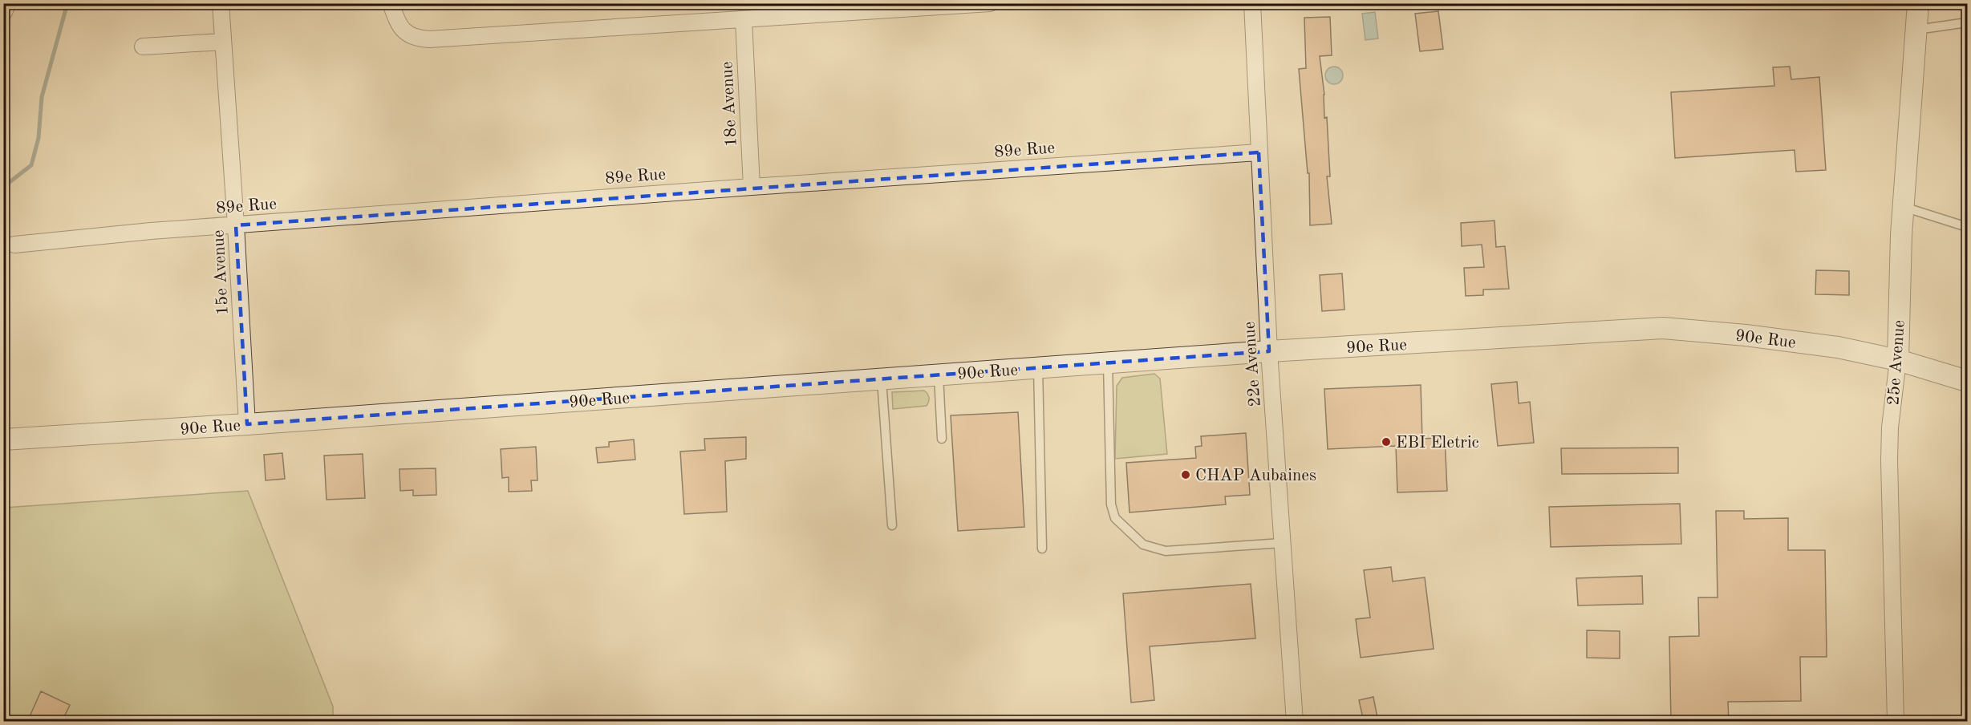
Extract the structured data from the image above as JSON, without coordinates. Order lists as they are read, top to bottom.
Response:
{
  "streets": {
    "street": [
      "18e Avenue",
      "89e Rue",
      "15e Avenue",
      "90e Rue",
      "25e Avenue",
      "22e Avenue"
    ]
  },
  "crossings": [
    ["18e Avenue", "89e Rue"],
    ["89e Rue", "15e Avenue"],
    ["89e Rue", "22e Avenue"],
    ["15e Avenue", "90e Rue"],
    ["90e Rue", "25e Avenue"],
    ["90e Rue", "22e Avenue"]
  ],
  "places": ["EBI Eletric", "CHAP Aubaines"]
}
